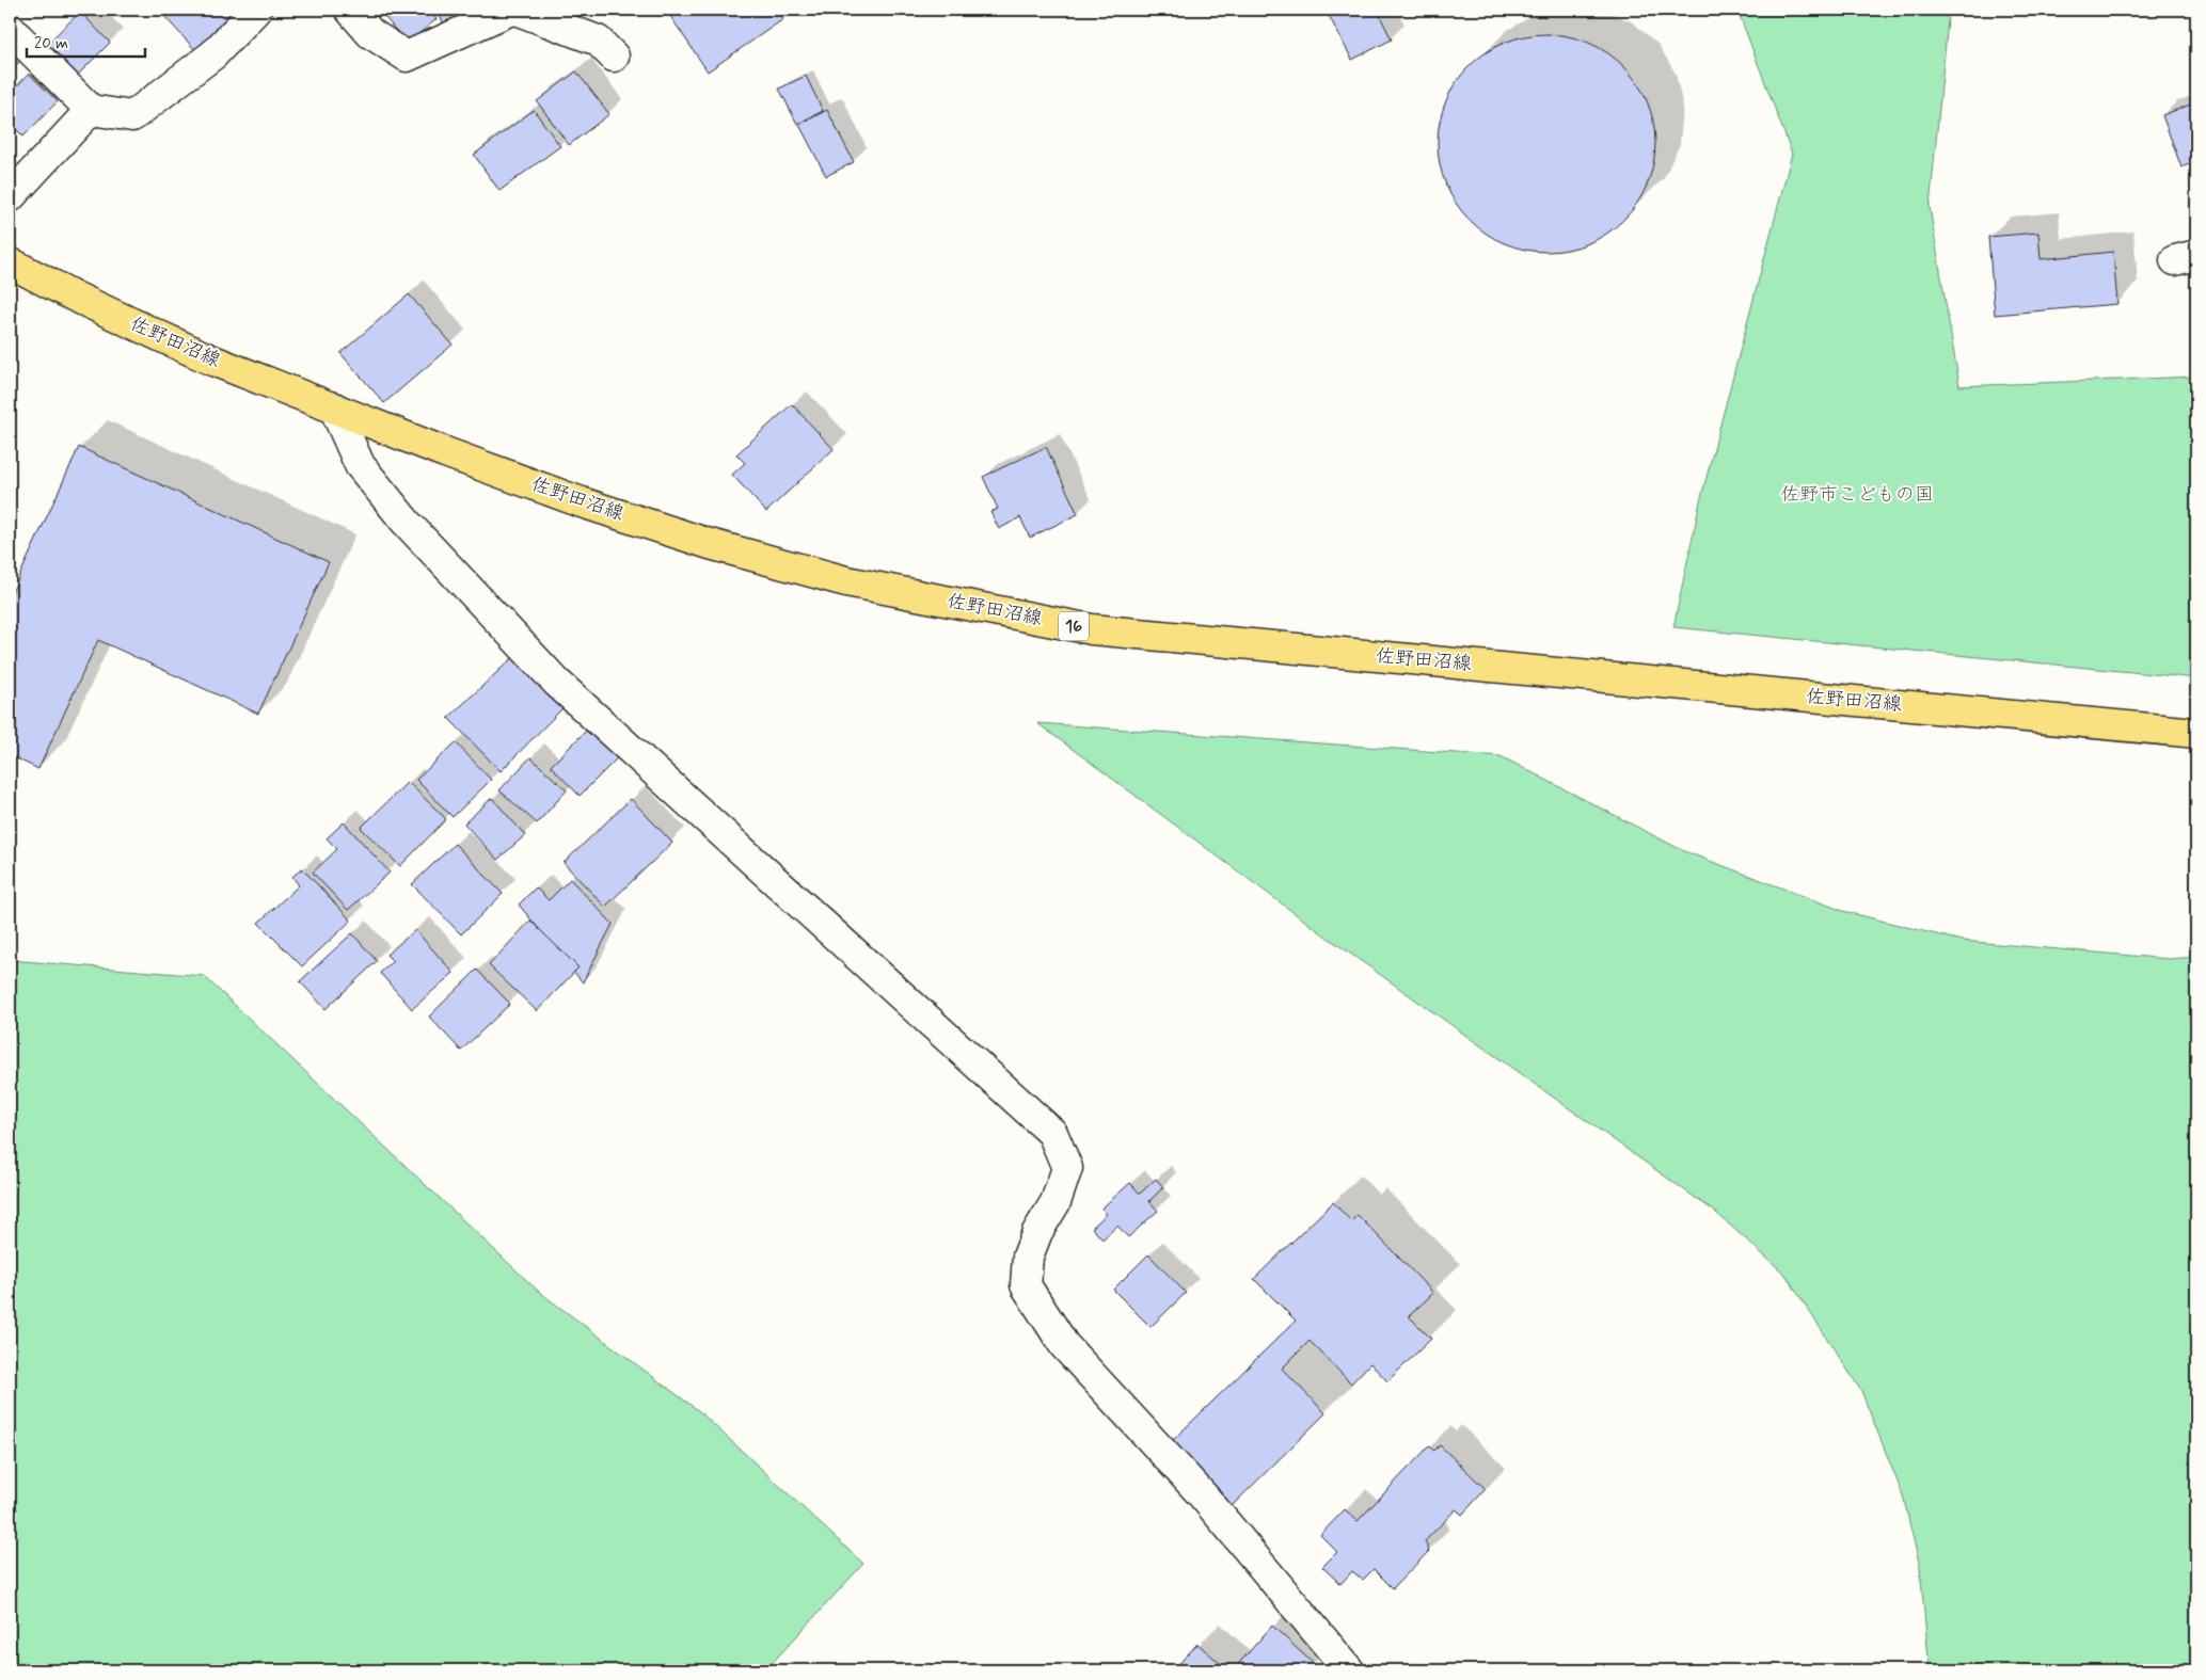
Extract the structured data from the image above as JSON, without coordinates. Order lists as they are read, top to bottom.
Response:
{
  "streets": {
    "main road": ["佐野田沼線", "16"]
  },
  "parks": ["佐野市こどもの国"],
  "scale_bar": "20 m"
}
